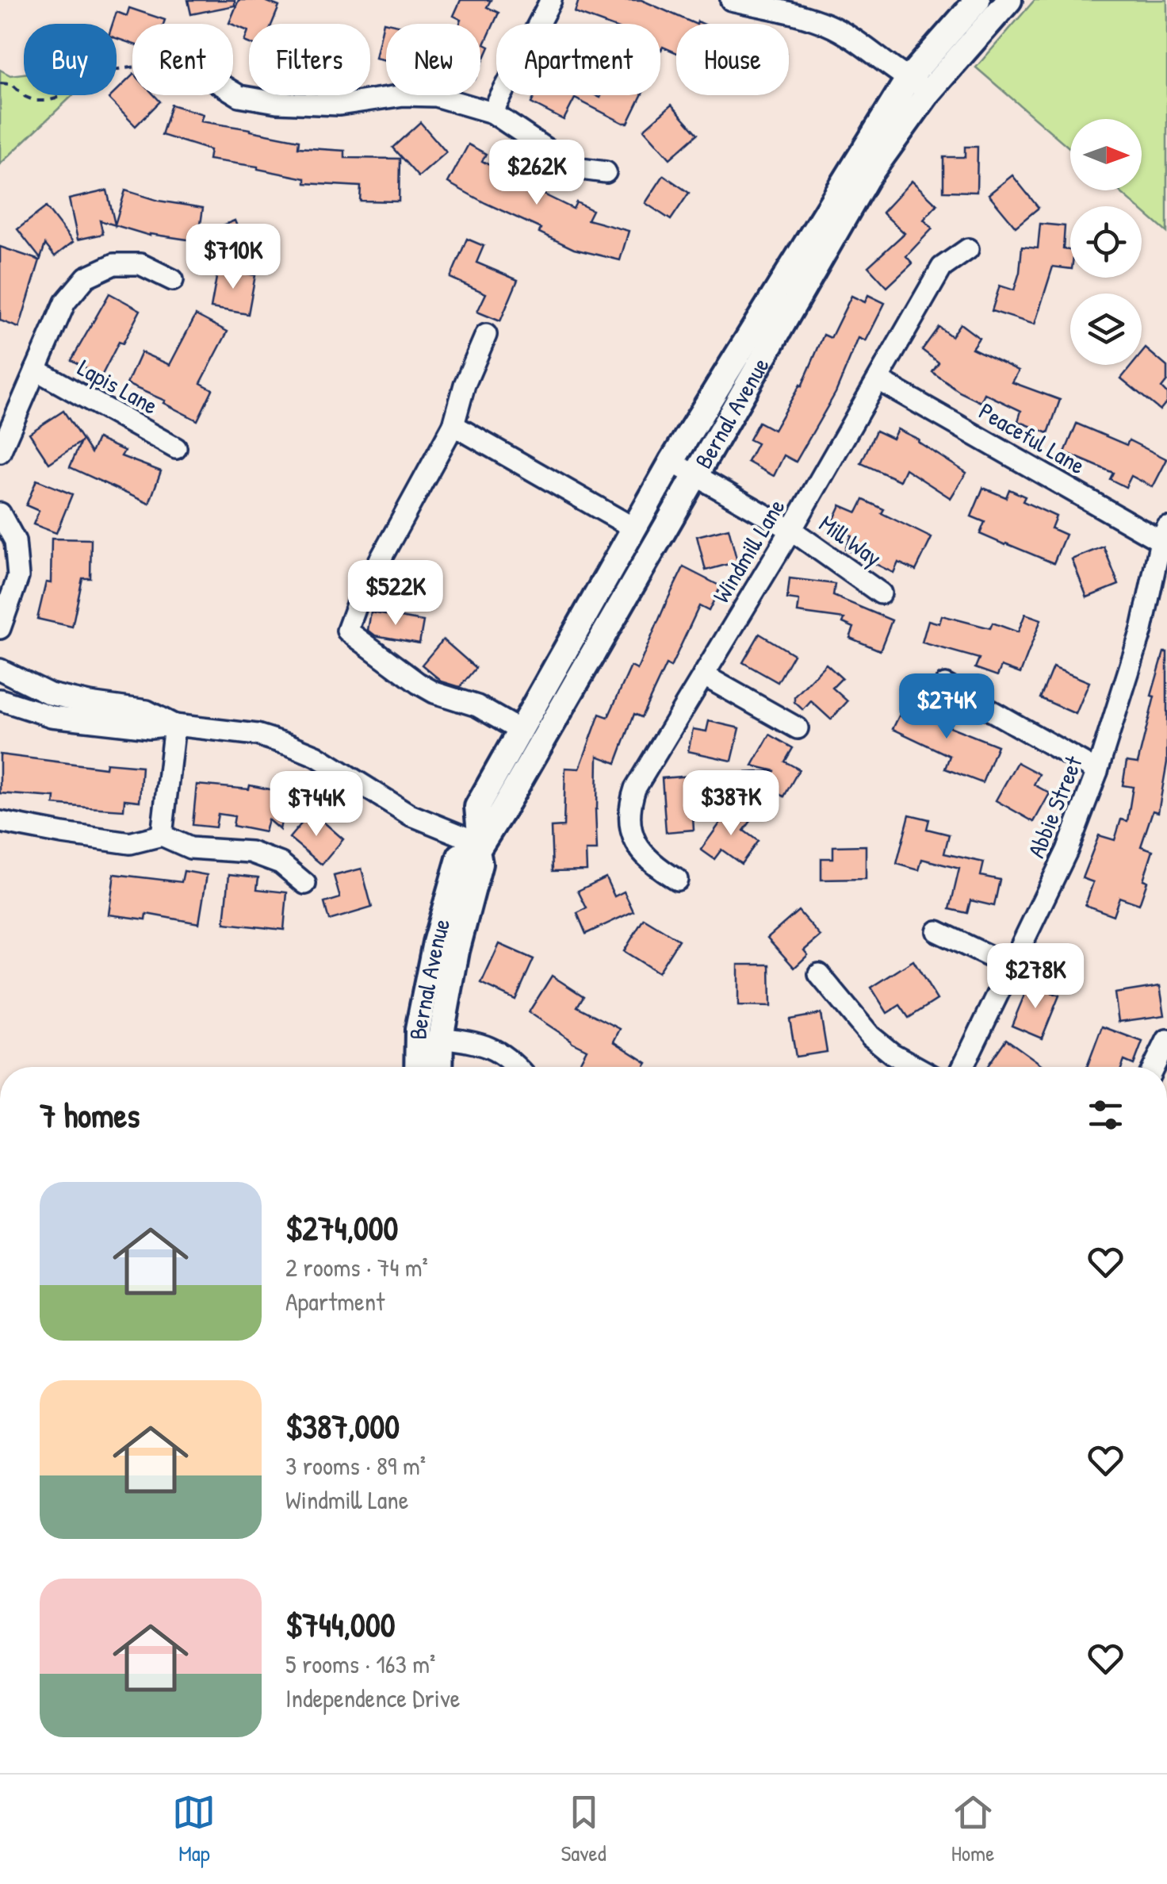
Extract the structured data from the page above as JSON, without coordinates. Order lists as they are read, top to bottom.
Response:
{
  "streets": {
    "main road": ["Bernal Avenue"],
    "street": [
      "Lapis Lane",
      "Peaceful Lane",
      "Mill Way",
      "Windmill Lane",
      "Abbie Street"
    ]
  },
  "crossings": [
    ["Bernal Avenue", "Mill Way"],
    ["Peaceful Lane", "Windmill Lane"],
    ["Peaceful Lane", "Abbie Street"],
    ["Mill Way", "Windmill Lane"]
  ],
  "north": "right",
  "page": {
    "chip": [
      "Buy",
      "Rent",
      "Filters",
      "New",
      "Apartment",
      "House"
    ],
    "price": [
      "$262K",
      "$710K",
      "$522K",
      "$274K",
      "$387K",
      "$744K",
      "$278K"
    ],
    "heading": "7 homes",
    "list": [
      {
        "name": "$274,000",
        "note": "2 rooms · 74 m² · Apartment"
      },
      {
        "name": "$387,000",
        "note": "3 rooms · 89 m² · Windmill Lane"
      },
      {
        "name": "$744,000",
        "note": "5 rooms · 163 m² · Independence Drive"
      }
    ],
    "tabs": ["Map", "Saved", "Home"]
  }
}
